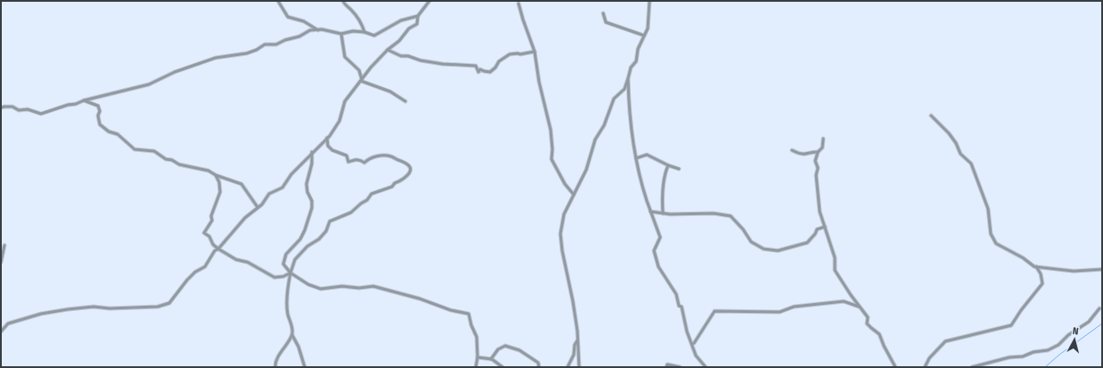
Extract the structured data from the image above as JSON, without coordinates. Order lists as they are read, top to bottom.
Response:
{
  "north": "top"
}
